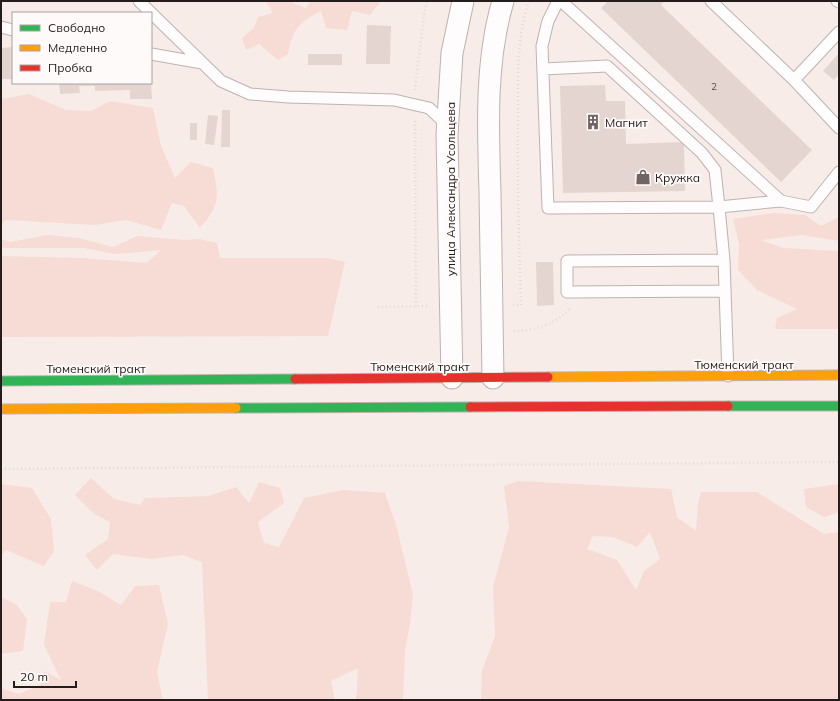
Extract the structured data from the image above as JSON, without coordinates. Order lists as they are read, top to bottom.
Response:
{
  "streets": {
    "main road": ["Тюменский тракт"],
    "street": ["улица Александра Усольцева"]
  },
  "crossings": [
    ["улица Александра Усольцева", "Тюменский тракт"]
  ],
  "places": {
    "building": ["Магнит"],
    "shop": ["Кружка"]
  },
  "house_numbers": ["2"],
  "legend": ["Свободно", "Медленно", "Пробка"],
  "scale_bar": "20 m"
}
